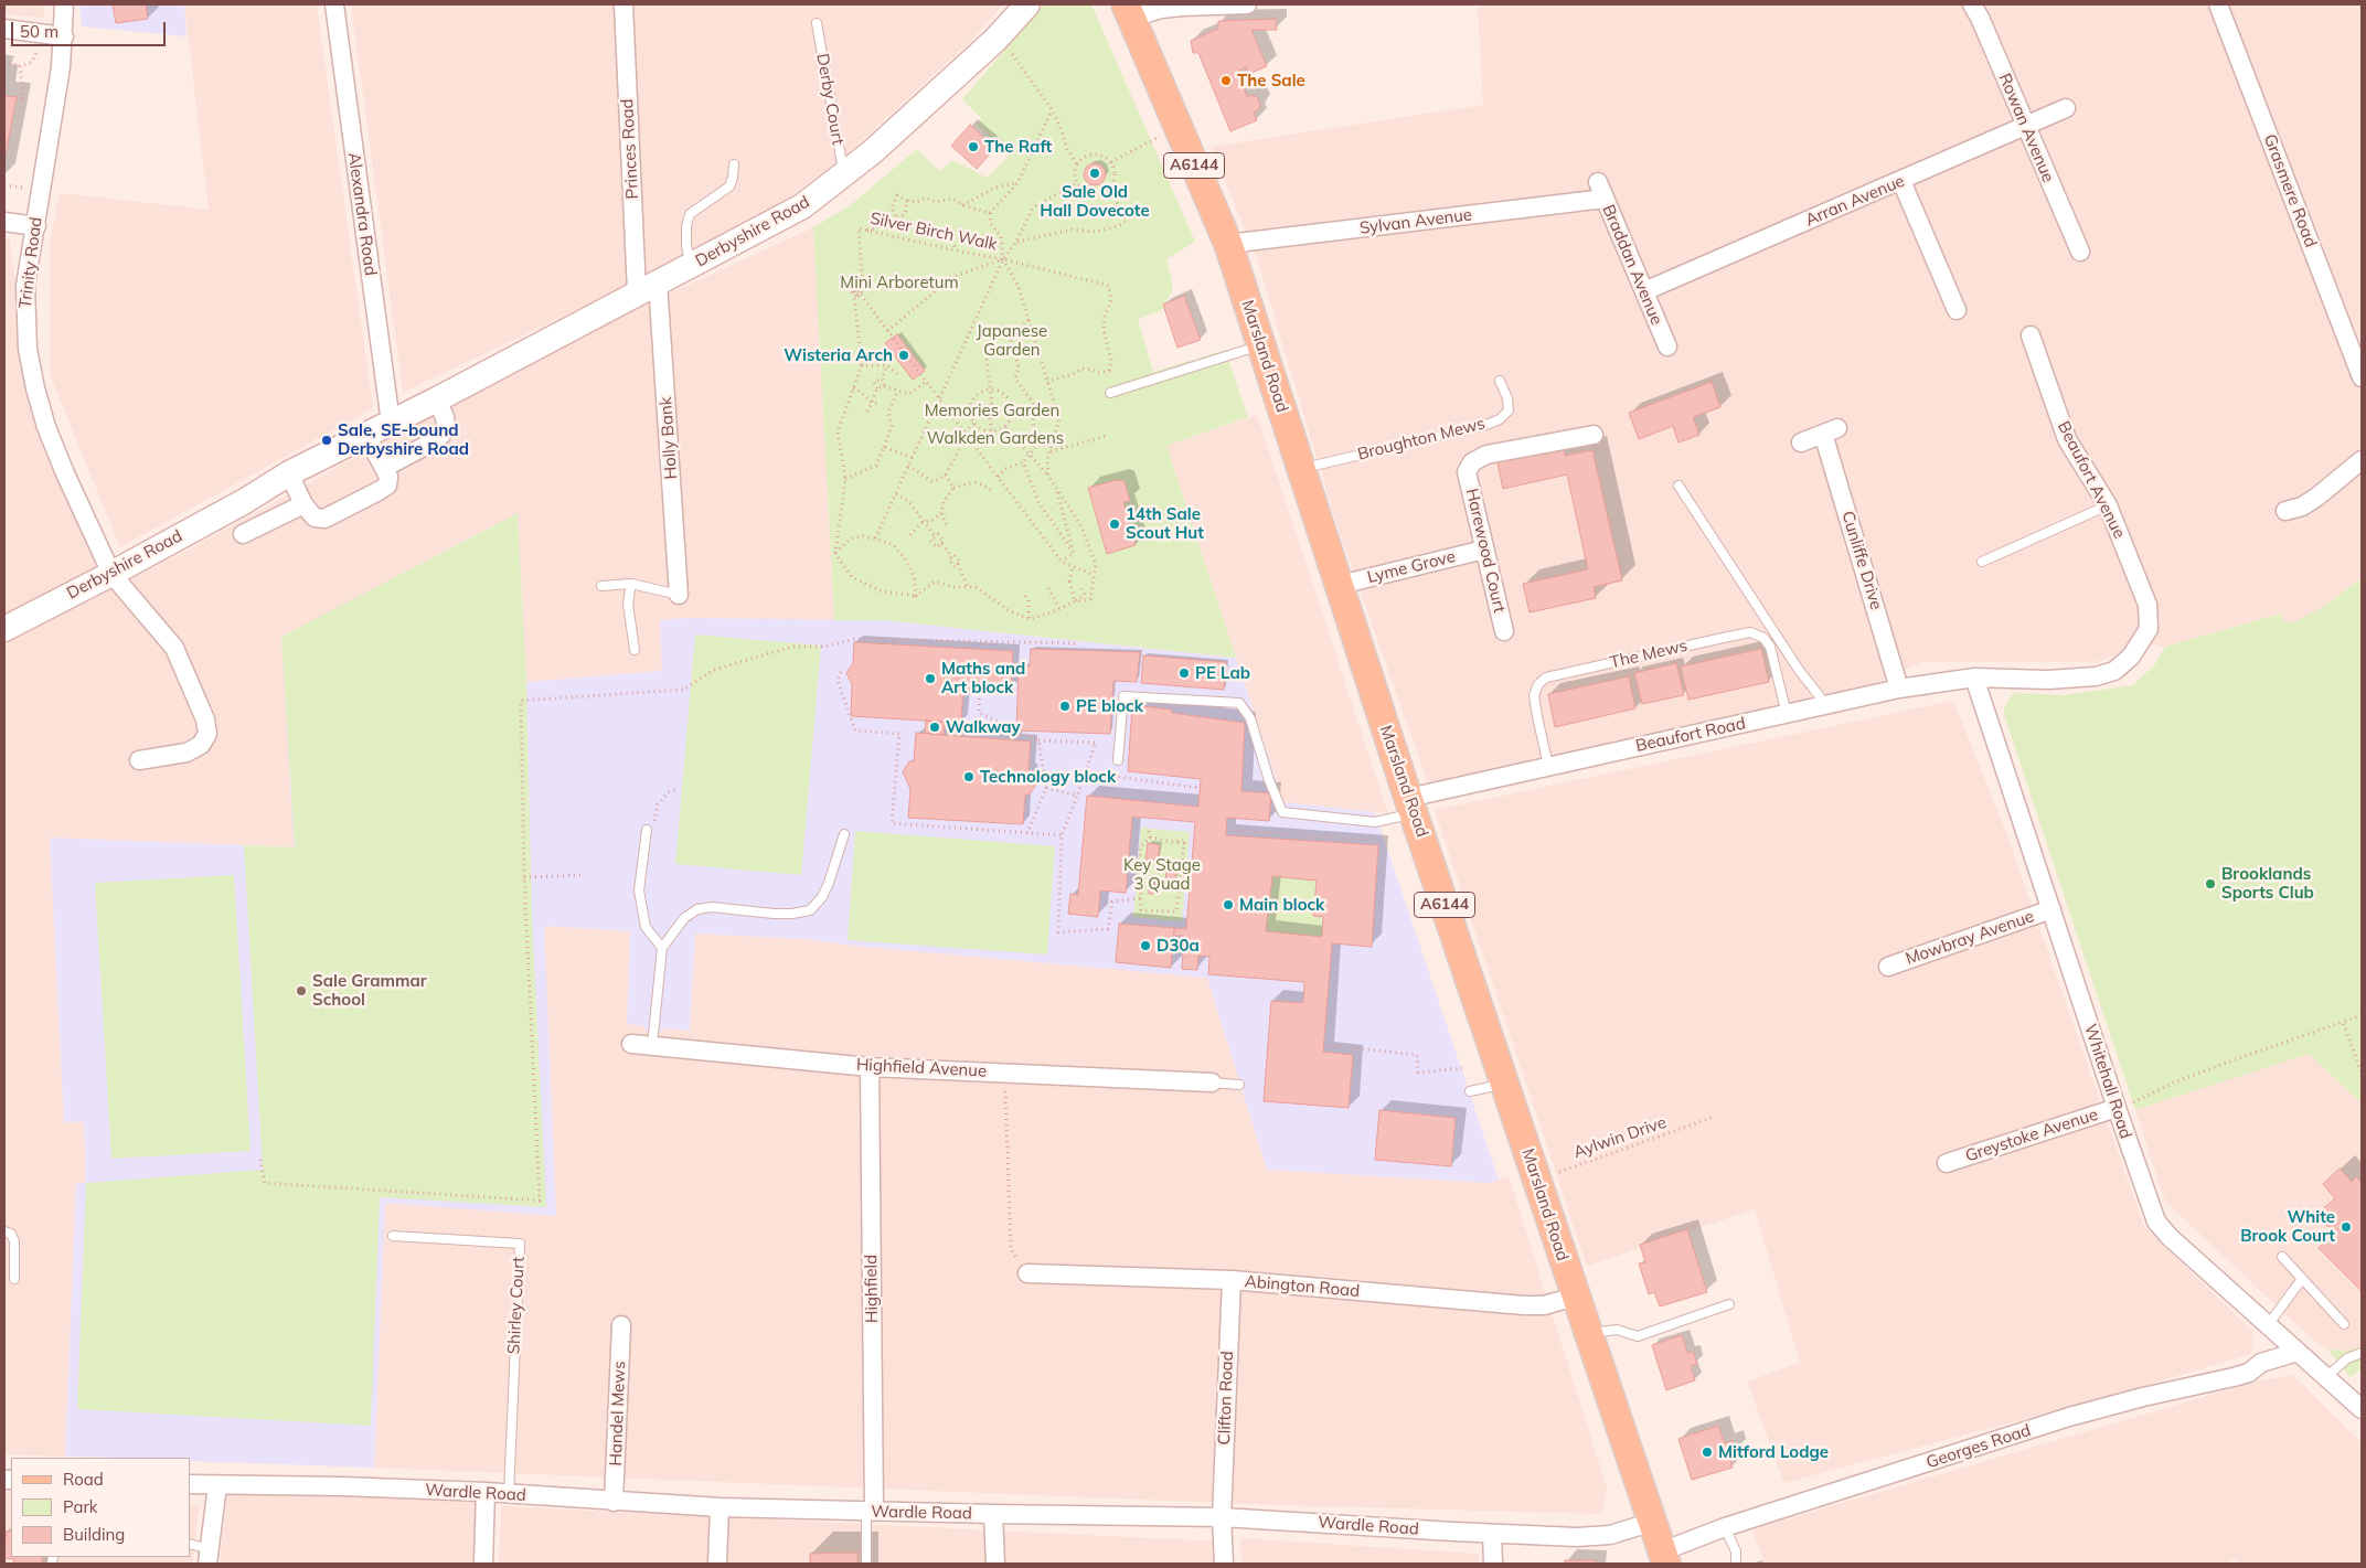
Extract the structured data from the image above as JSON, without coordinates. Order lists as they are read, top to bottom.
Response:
{
  "streets": {
    "main road": ["A6144", "Marsland Road"],
    "street": [
      "Rowan Avenue",
      "Princes Road",
      "Grasmere Road",
      "Arran Avenue",
      "Alexandra Road",
      "Sylvan Avenue",
      "Derbyshire Road",
      "Trinity Road",
      "Braddan Avenue",
      "Holly Bank",
      "Beaufort Avenue",
      "Harewood Court",
      "Cunliffe Drive",
      "Lyme Grove",
      "Beaufort Road",
      "Mowbray Avenue",
      "Highfield Avenue",
      "Whitehall Road",
      "Greystoke Avenue",
      "Abington Road",
      "Highfield",
      "Clifton Road",
      "Handel Mews",
      "Georges Road",
      "Wardle Road"
    ],
    "lane": [
      "Derby Court",
      "Broughton Mews",
      "The Mews",
      "Shirley Court"
    ],
    "path": ["Silver Birch Walk", "Aylwin Drive"]
  },
  "crossings": [
    ["Derby Court", "Derbyshire Road"],
    ["Rowan Avenue", "Arran Avenue"],
    ["Princes Road", "Derbyshire Road"],
    ["Princes Road", "Holly Bank"],
    ["Arran Avenue", "Braddan Avenue"],
    ["Alexandra Road", "Derbyshire Road"],
    ["Sylvan Avenue", "Braddan Avenue"],
    ["Sylvan Avenue", "Marsland Road"],
    ["Derbyshire Road", "Trinity Road"],
    ["Derbyshire Road", "Holly Bank"],
    ["Marsland Road", "Broughton Mews"],
    ["Marsland Road", "Lyme Grove"],
    ["Marsland Road", "Beaufort Road"],
    ["Marsland Road", "Aylwin Drive"],
    ["Marsland Road", "Abington Road"],
    ["Marsland Road", "Georges Road"],
    ["Marsland Road", "Wardle Road"],
    ["Beaufort Avenue", "Beaufort Road"],
    ["Beaufort Avenue", "Whitehall Road"],
    ["Harewood Court", "Lyme Grove"],
    ["Cunliffe Drive", "Beaufort Road"],
    ["The Mews", "Beaufort Road"],
    ["Beaufort Road", "Whitehall Road"],
    ["Mowbray Avenue", "Whitehall Road"],
    ["Highfield Avenue", "Highfield"],
    ["Whitehall Road", "Greystoke Avenue"],
    ["Whitehall Road", "Georges Road"],
    ["Abington Road", "Clifton Road"],
    ["Highfield", "Wardle Road"],
    ["Shirley Court", "Wardle Road"],
    ["Clifton Road", "Wardle Road"],
    ["Handel Mews", "Wardle Road"]
  ],
  "parks": [
    "Mini Arboretum",
    "Japanese Garden",
    "Memories Garden",
    "Walkden Gardens",
    "Key Stage 3 Quad"
  ],
  "places": [
    "The Sale",
    "The Raft",
    "Sale Old Hall Dovecote",
    "Wisteria Arch",
    "Sale, SE-bound Derbyshire Road",
    "14th Sale Scout Hut",
    "PE Lab",
    "Maths and Art block",
    "PE block",
    "Walkway",
    "Technology block",
    "Brooklands Sports Club",
    "Main block",
    "D30a",
    "Sale Grammar School",
    "White Brook Court",
    "Mitford Lodge"
  ],
  "legend": ["Road", "Park", "Building"],
  "scale_bar": "50 m"
}
